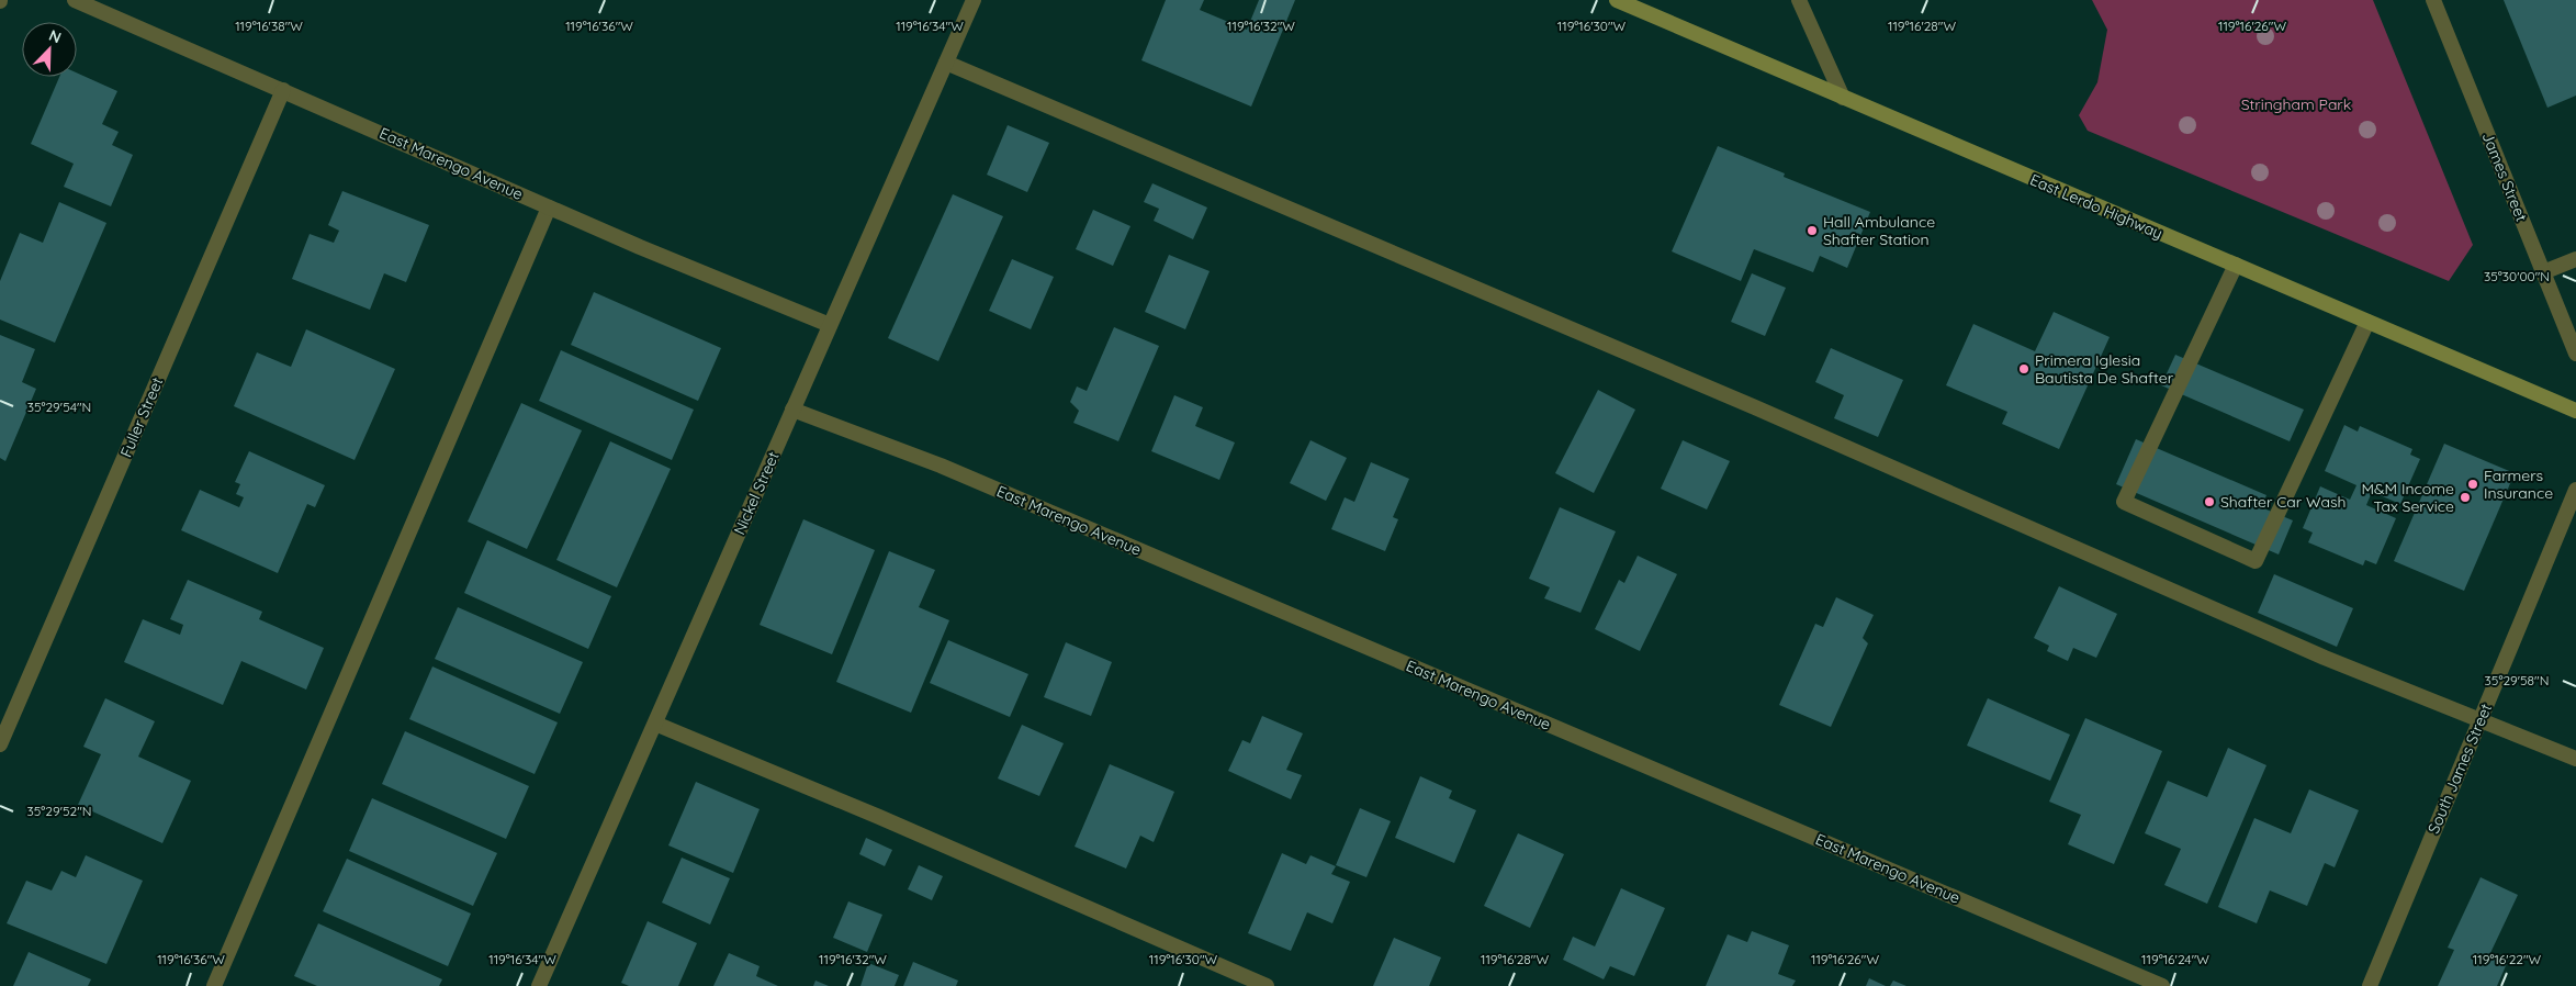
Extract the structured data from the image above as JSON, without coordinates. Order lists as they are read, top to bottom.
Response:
{
  "streets": {
    "main road": ["East Lerdo Highway"],
    "street": [
      "East Marengo Avenue",
      "James Street",
      "Fuller Street",
      "Nickel Street",
      "South James Street"
    ]
  },
  "crossings": [
    ["East Marengo Avenue", "Fuller Street"],
    ["East Marengo Avenue", "Nickel Street"]
  ],
  "parks": ["Stringham Park"],
  "places": [
    "Hall Ambulance Shafter Station",
    "Primera Iglesia Bautista De Shafter",
    "Farmers Insurance",
    "M&M Income Tax Service",
    "Shafter Car Wash"
  ],
  "north": "top right",
  "coordinates": [
    "119°16'38\"W",
    "119°16'36\"W",
    "119°16'34\"W",
    "119°16'32\"W",
    "119°16'30\"W",
    "119°16'28\"W",
    "119°16'26\"W",
    "35°30'00\"N",
    "35°29'54\"N",
    "35°29'58\"N",
    "35°29'52\"N",
    "119°16'24\"W",
    "119°16'22\"W"
  ]
}
